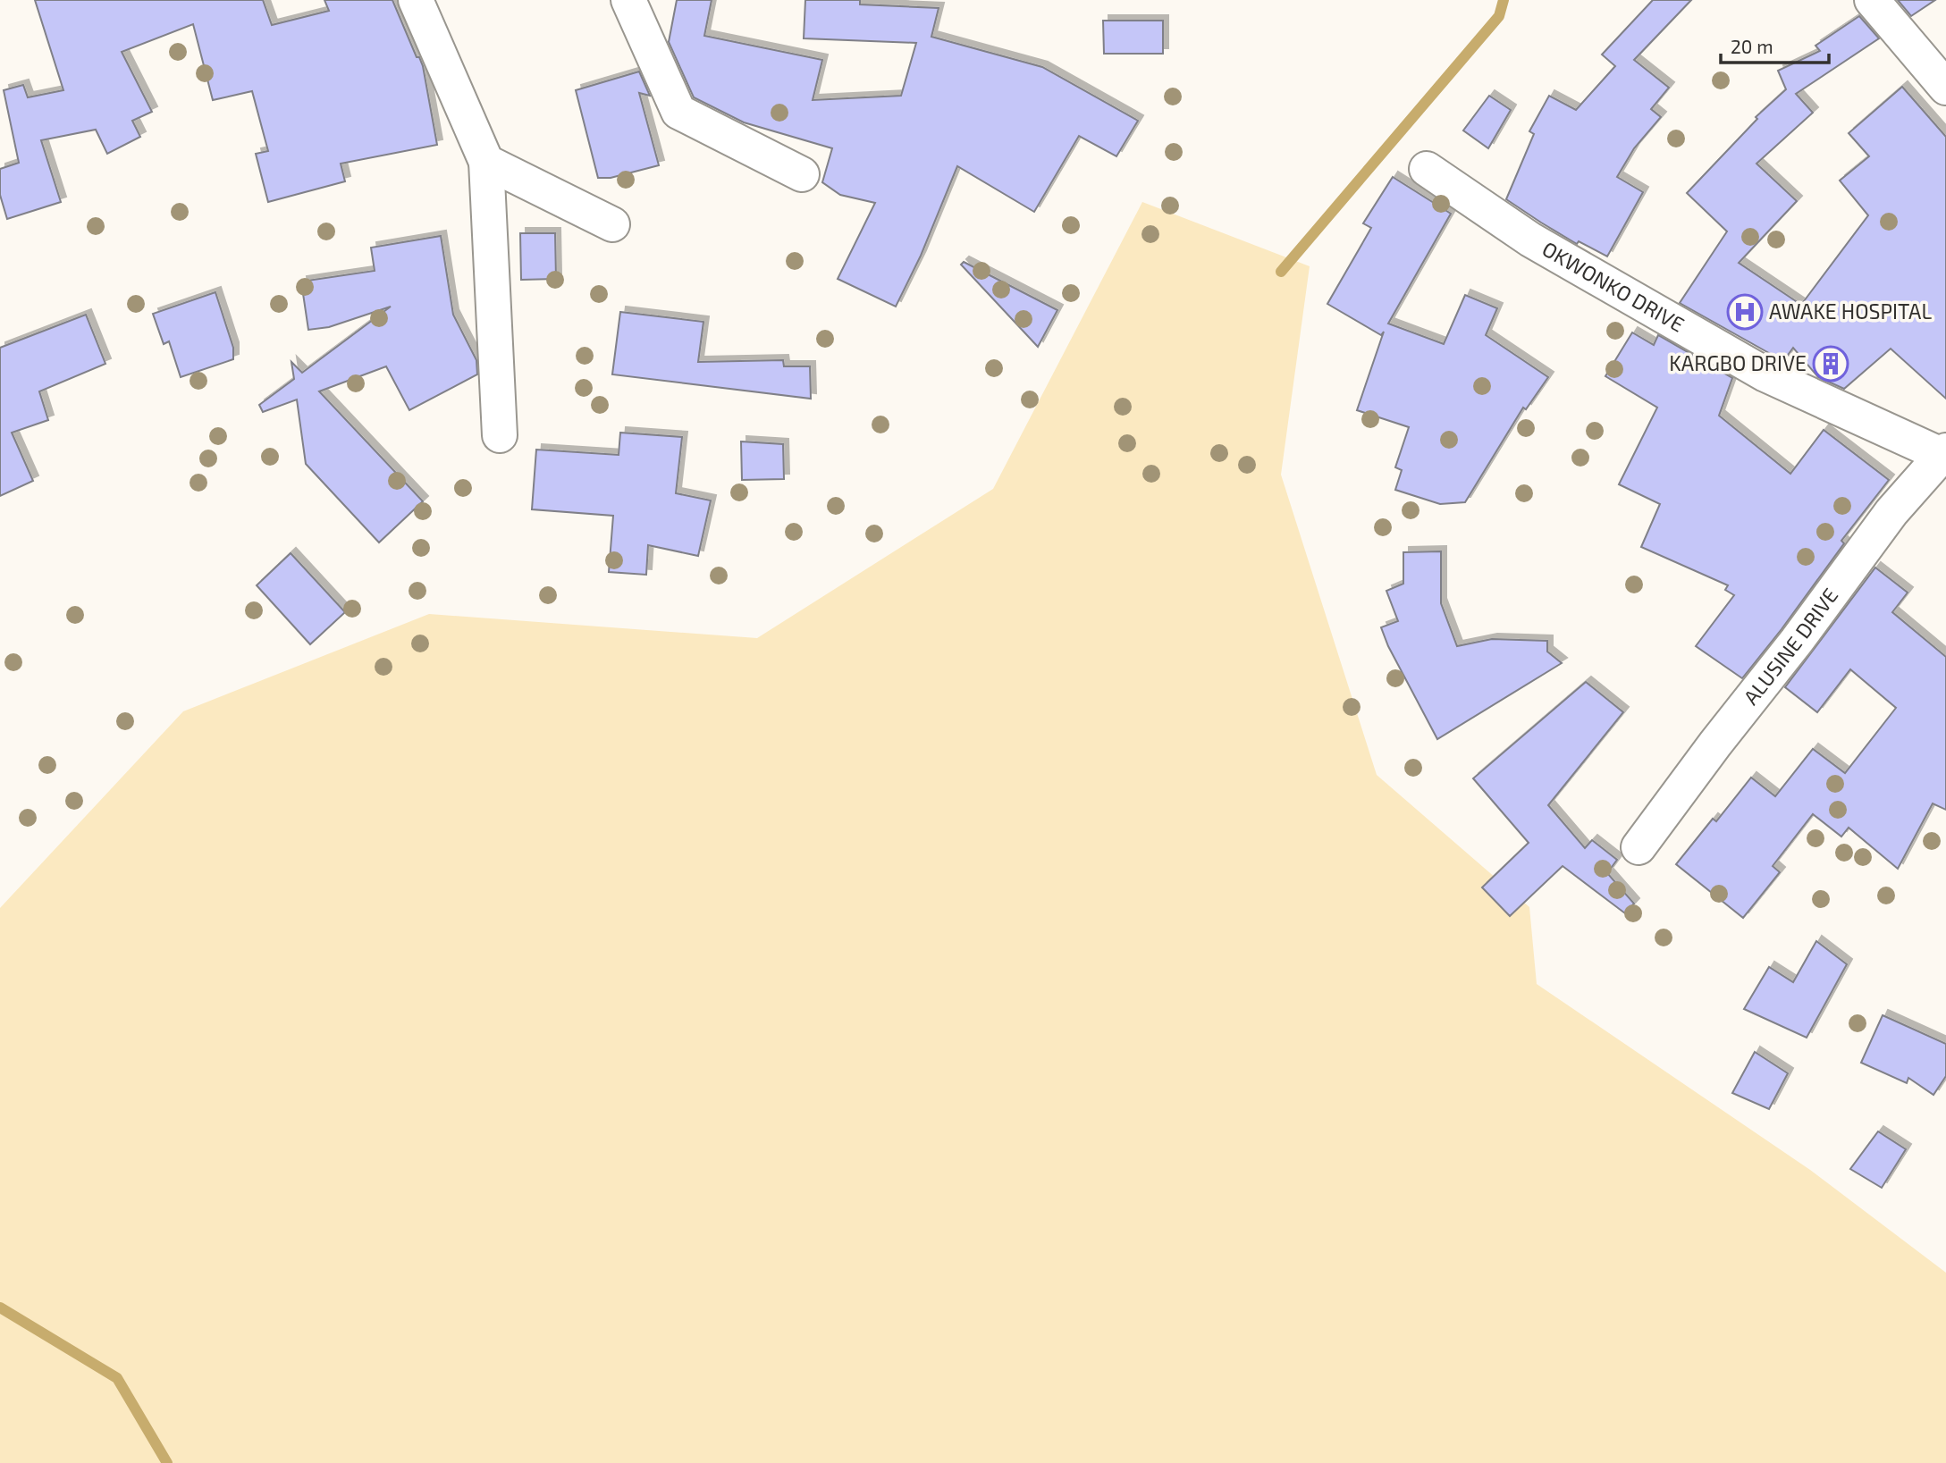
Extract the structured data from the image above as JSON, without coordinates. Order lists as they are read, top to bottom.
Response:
{
  "streets": {
    "street": ["OKWONKO DRIVE", "ALUSINE DRIVE"]
  },
  "crossings": [
    ["OKWONKO DRIVE", "ALUSINE DRIVE"]
  ],
  "places": {
    "hospital": ["AWAKE HOSPITAL"],
    "building": ["KARGBO DRIVE"]
  },
  "scale_bar": "20 m"
}
